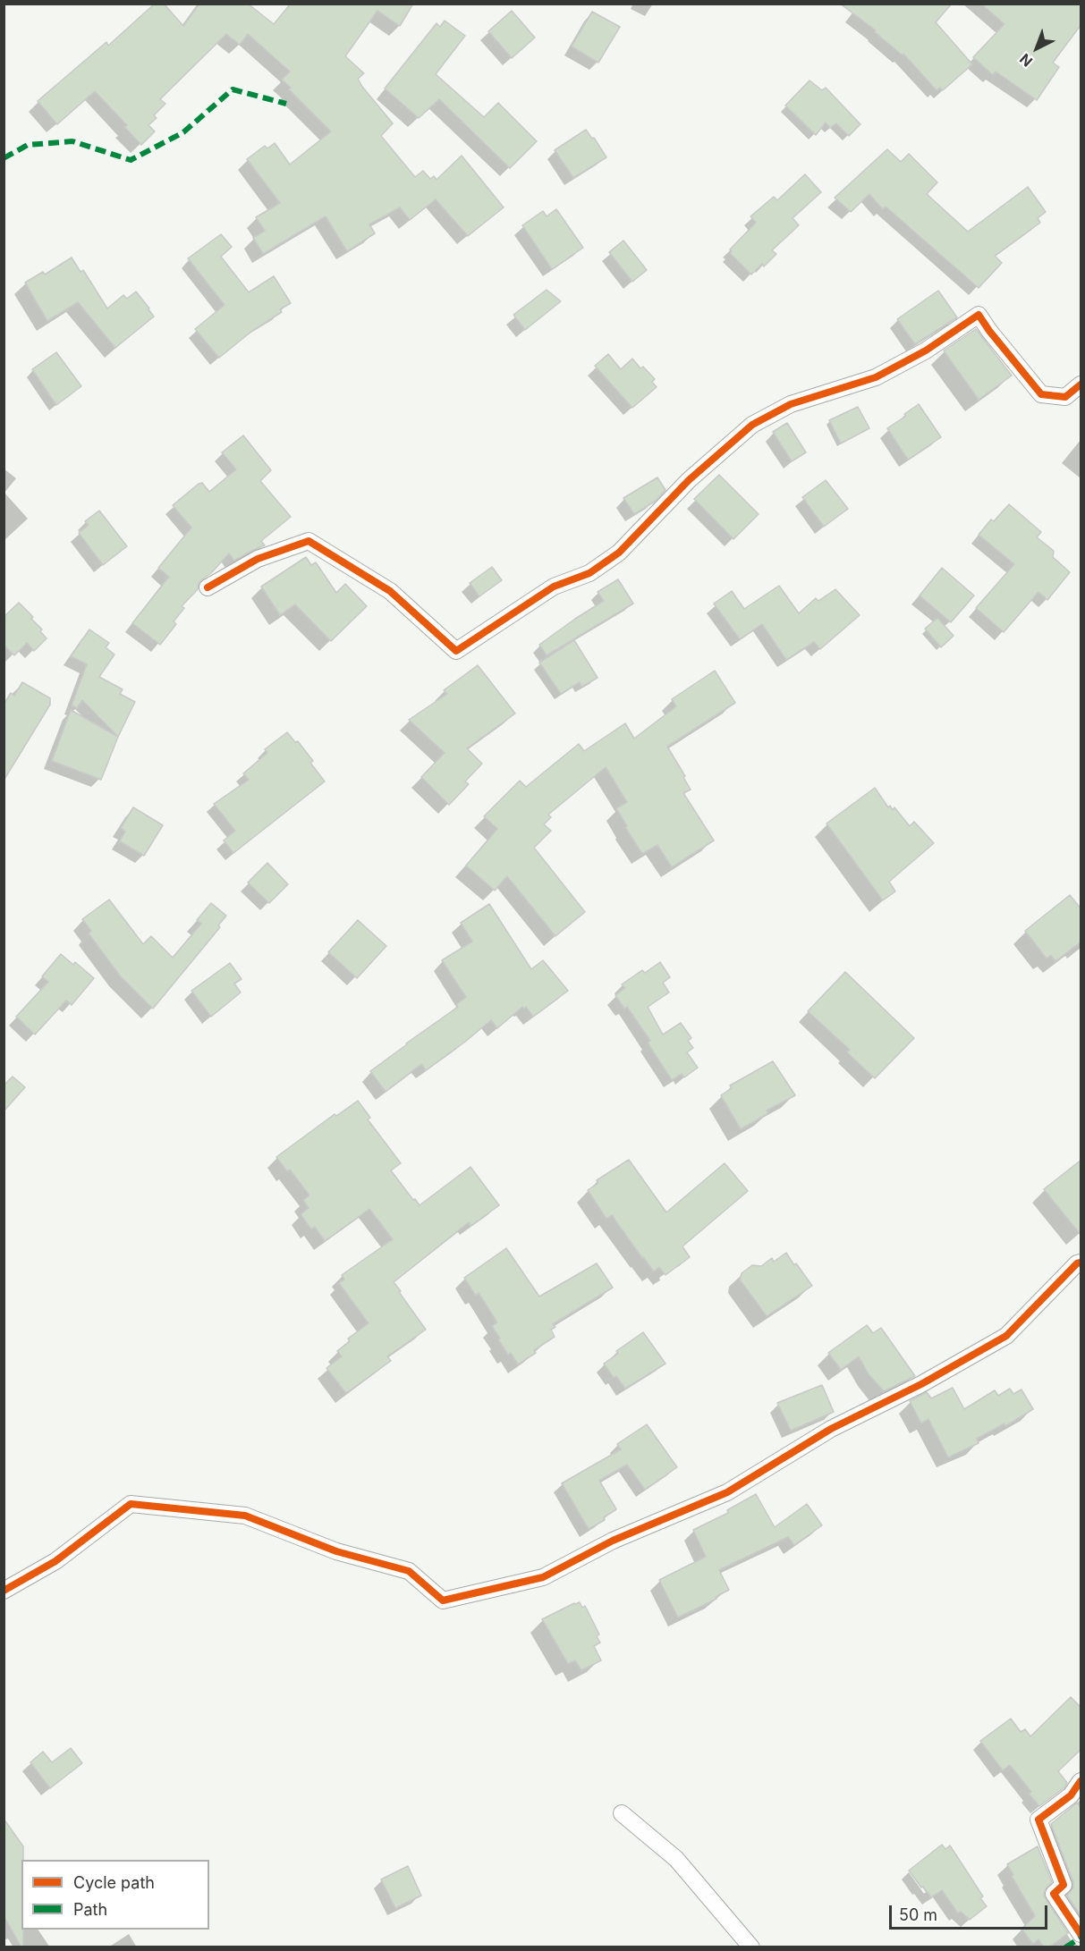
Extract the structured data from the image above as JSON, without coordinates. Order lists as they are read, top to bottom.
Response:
{
  "legend": ["Cycle path", "Path"],
  "scale_bar": "50 m",
  "north": "bottom left"
}
